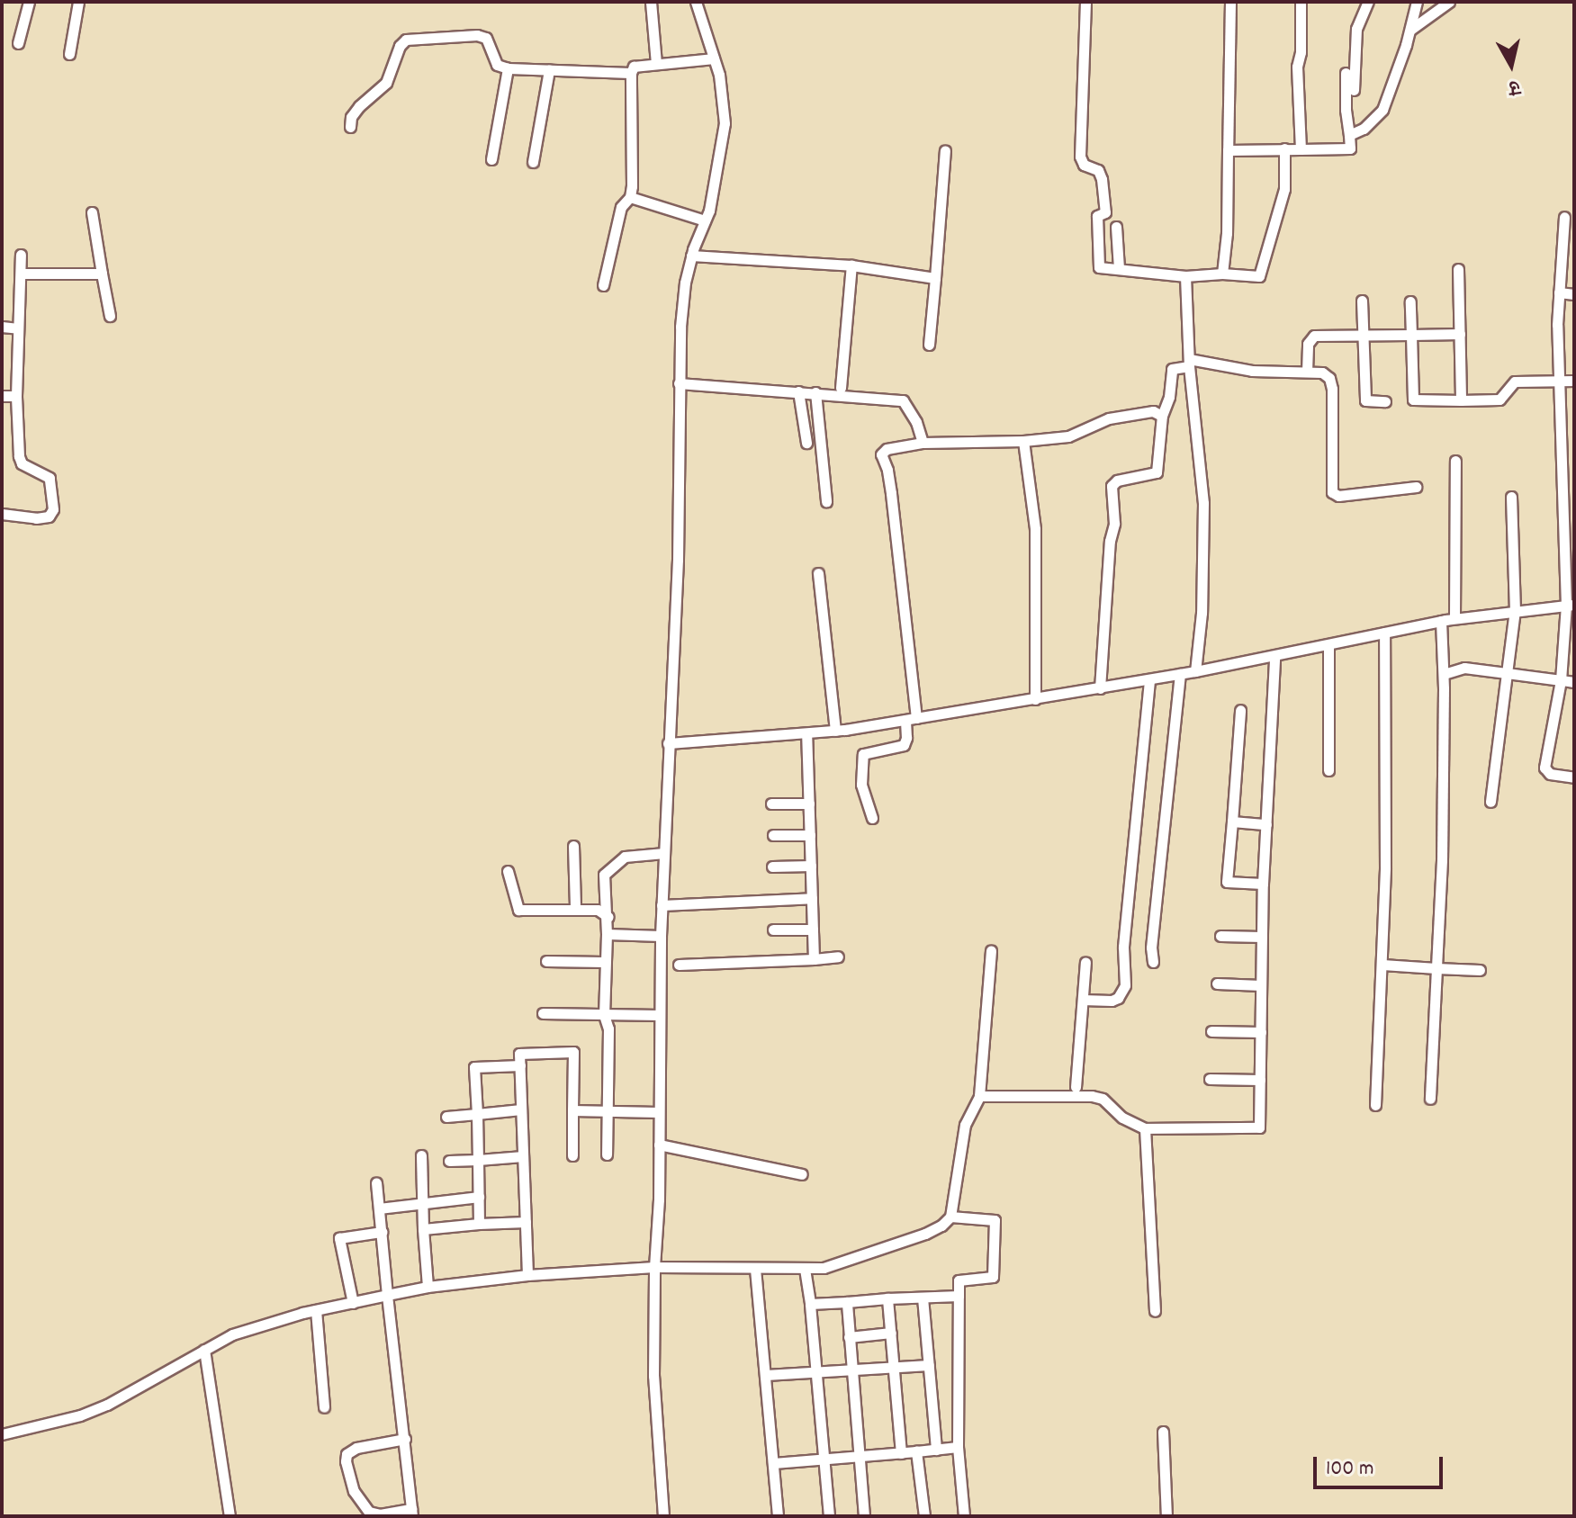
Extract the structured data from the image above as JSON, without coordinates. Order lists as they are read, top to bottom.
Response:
{
  "scale_bar": "100 m",
  "north": "bottom"
}
